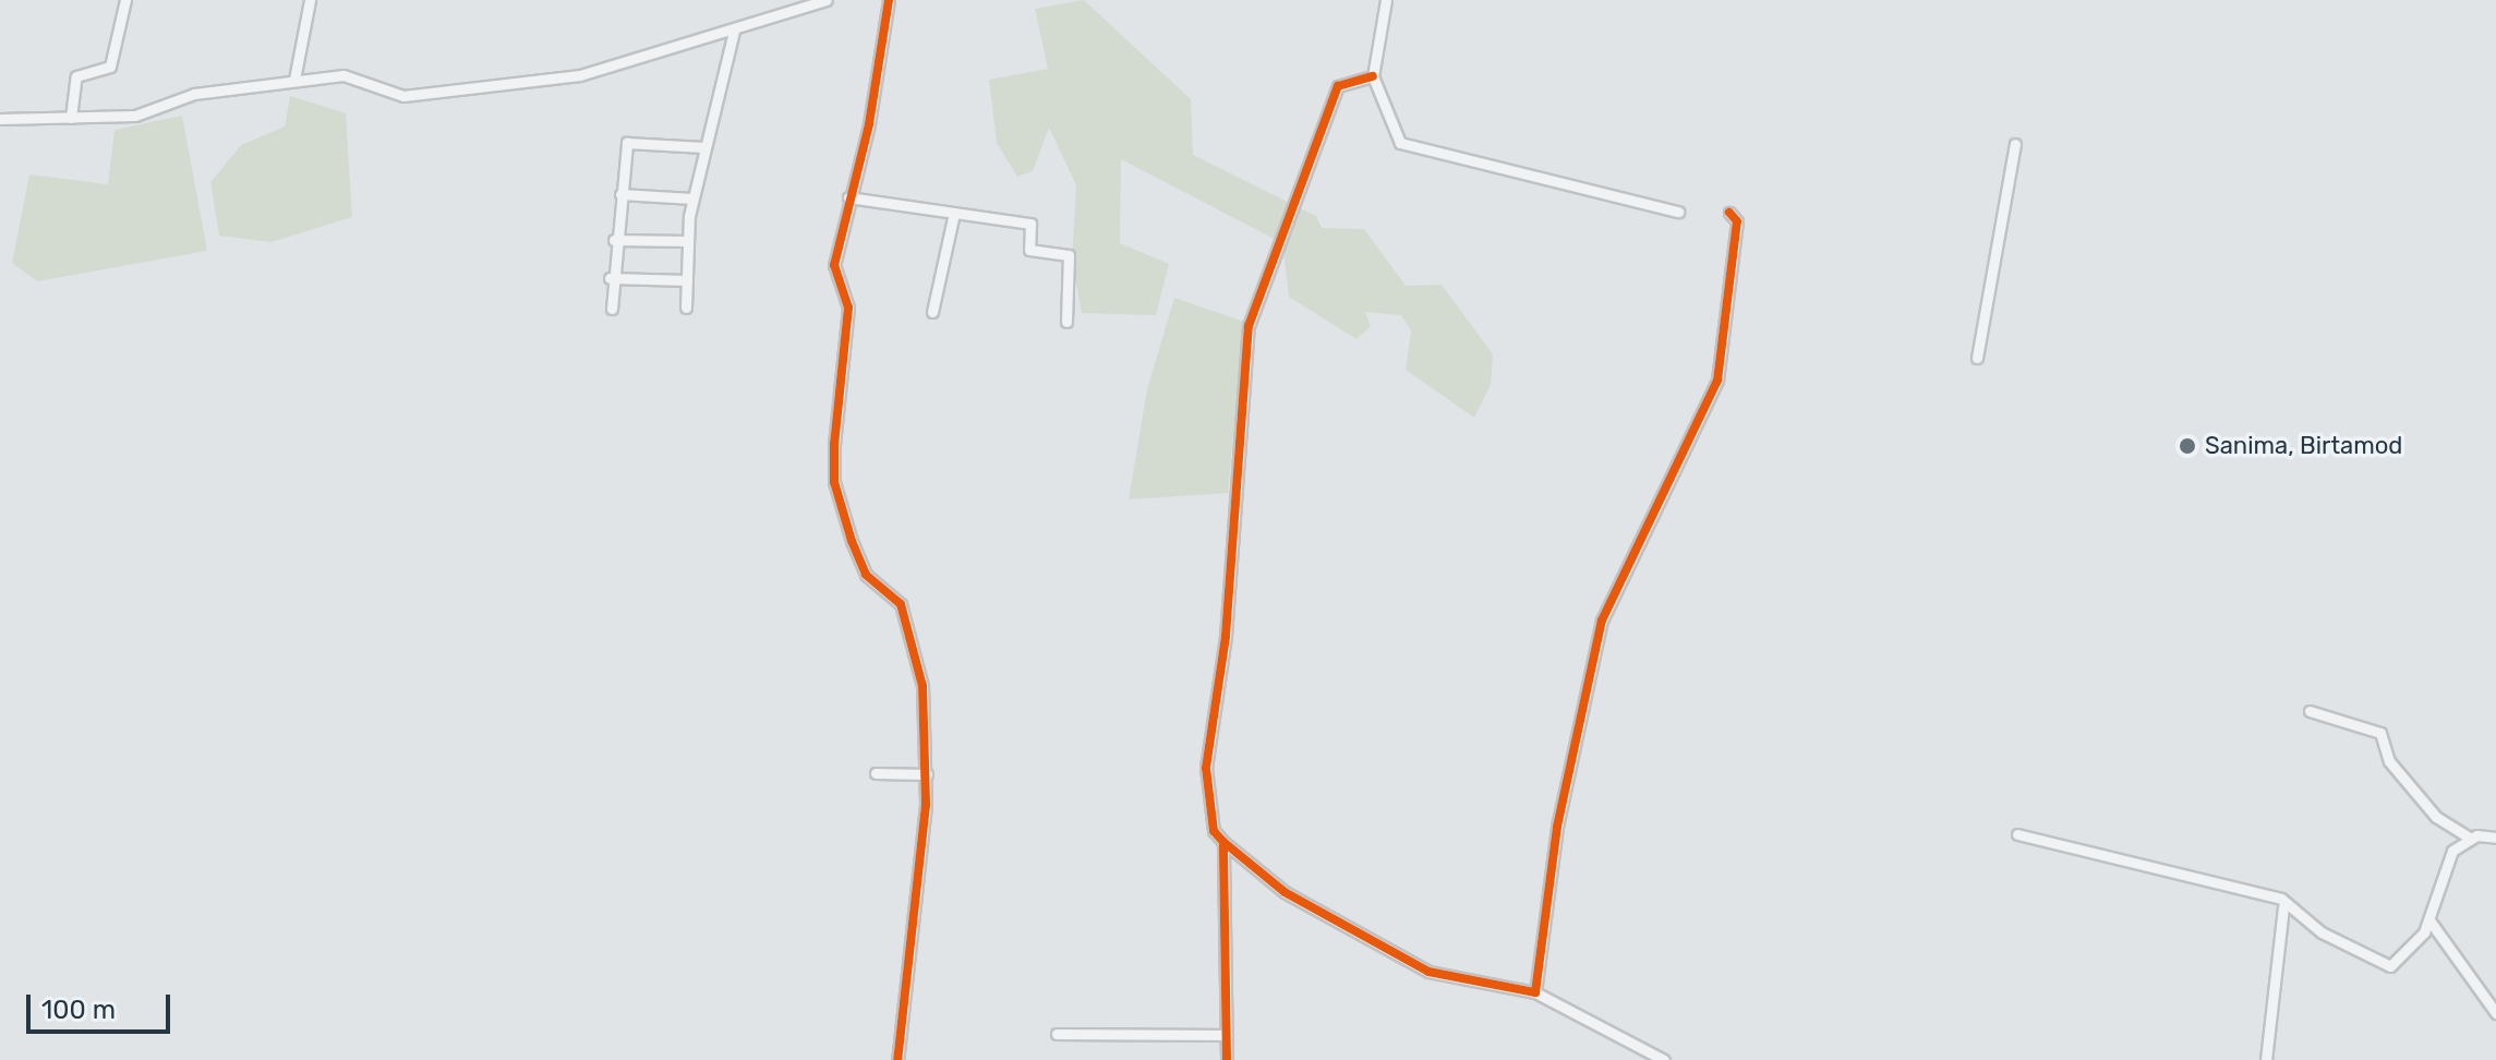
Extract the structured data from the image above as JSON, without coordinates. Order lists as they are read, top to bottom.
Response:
{
  "places": ["Sanima, Birtamod"],
  "scale_bar": "100 m"
}
